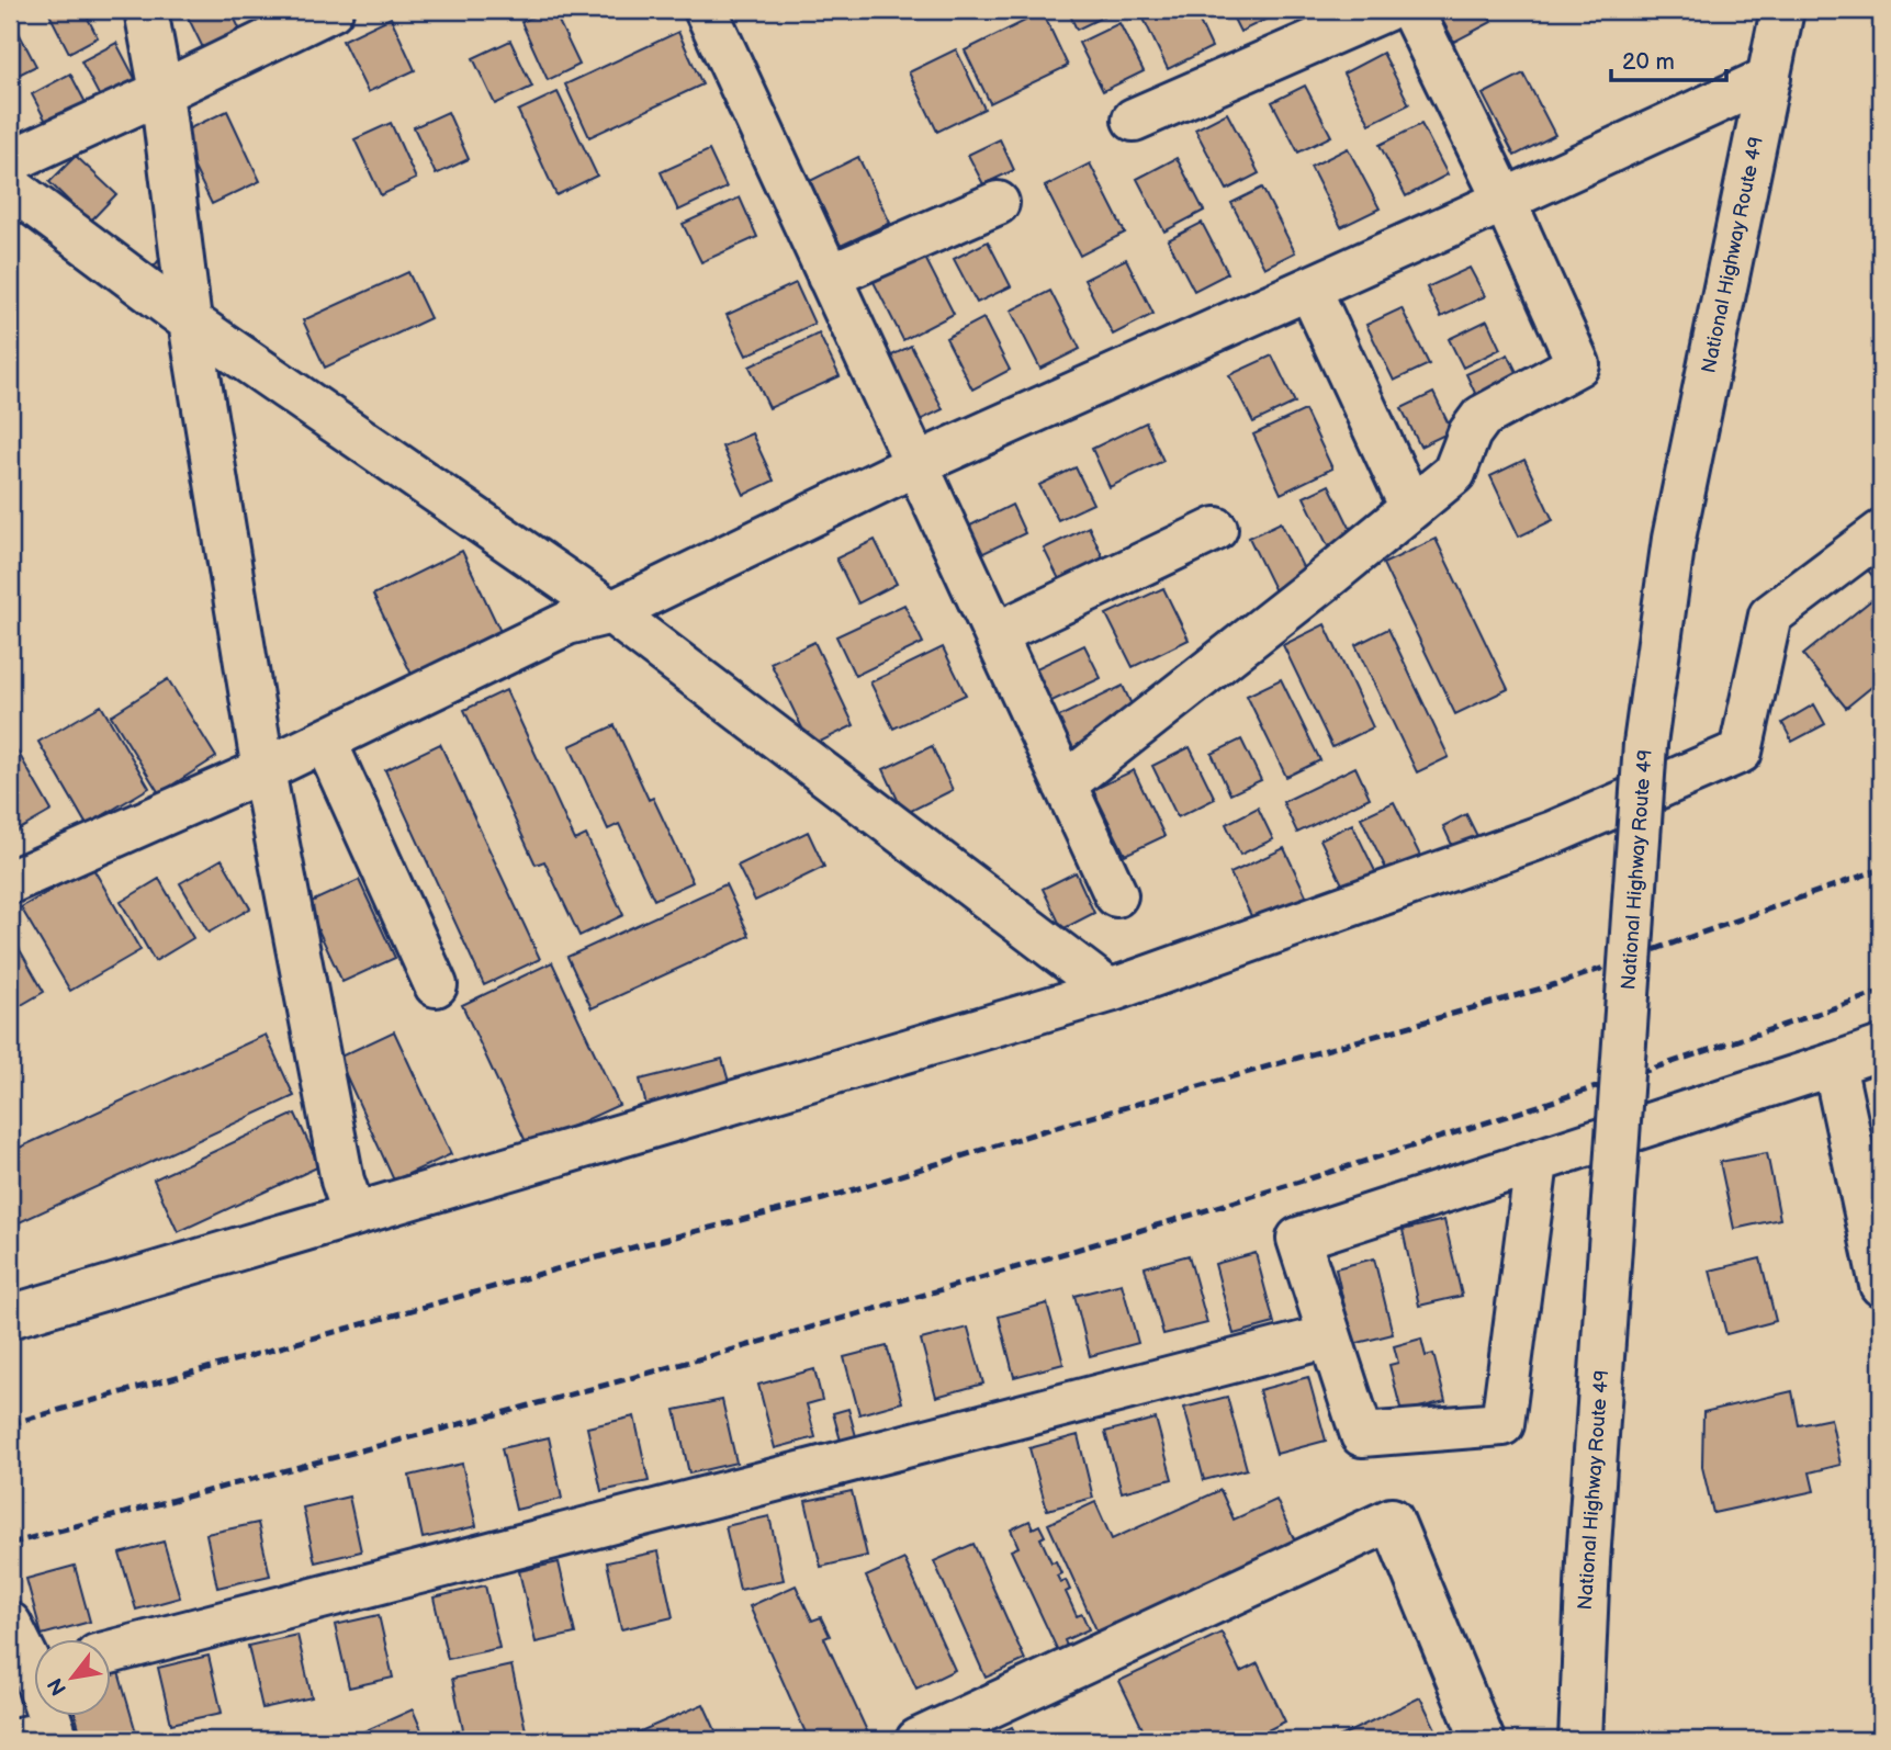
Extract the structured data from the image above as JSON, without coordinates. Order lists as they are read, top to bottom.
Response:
{
  "streets": {
    "main road": ["National Highway Route 49"]
  },
  "scale_bar": "20 m",
  "north": "bottom left"
}
